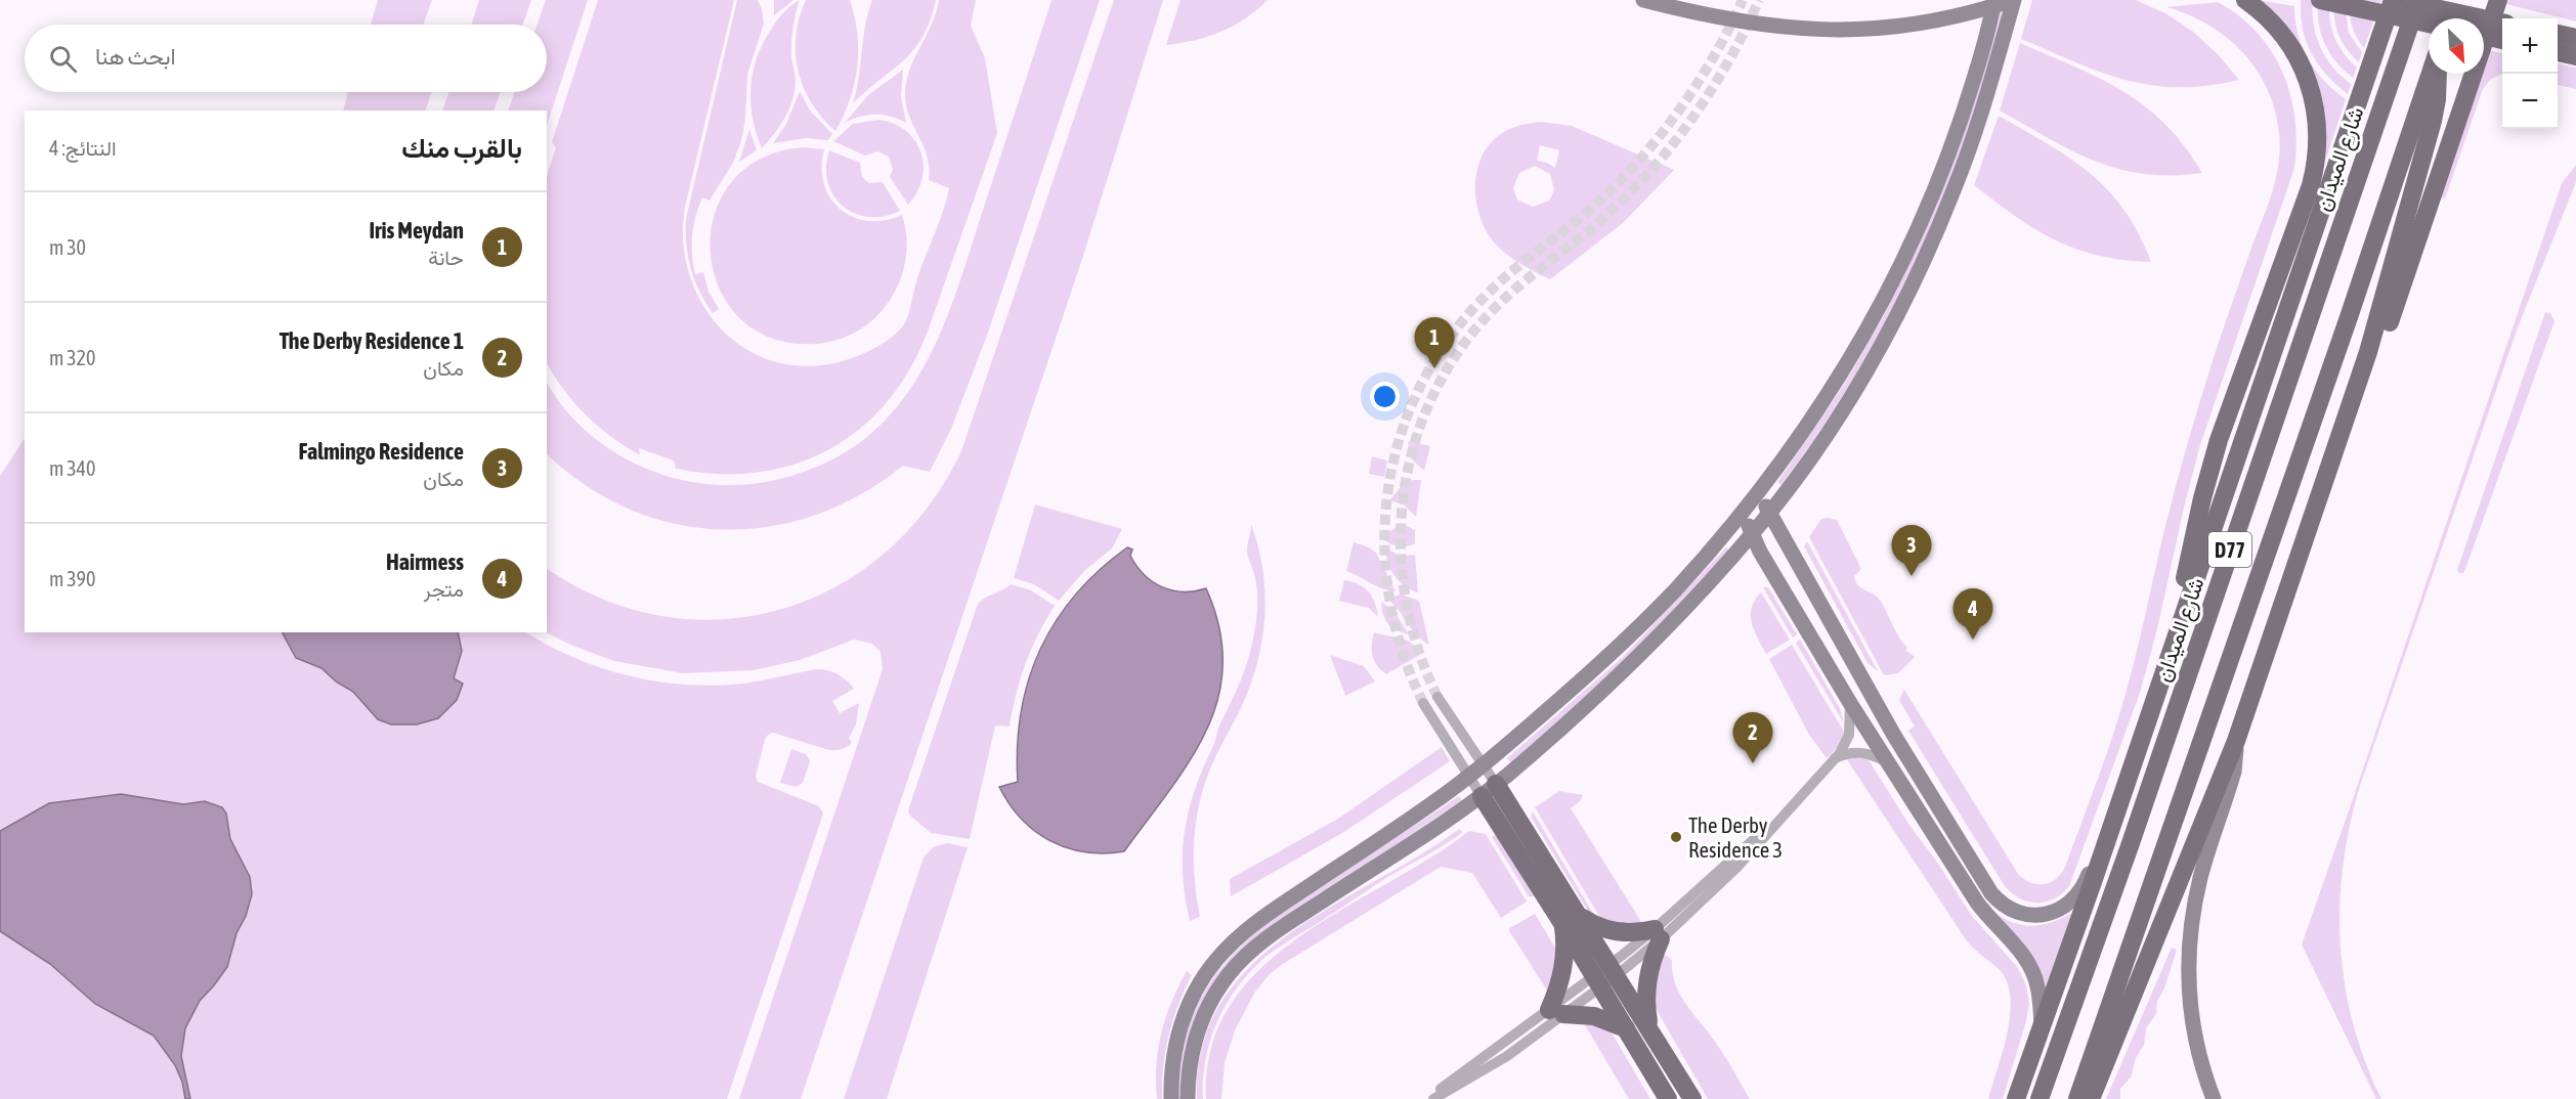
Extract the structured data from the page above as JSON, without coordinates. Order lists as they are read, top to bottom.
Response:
{
  "streets": {
    "main road": ["شارع الميدان", "D77"]
  },
  "places": ["The Derby Residence 3"],
  "north": "bottom right",
  "page": {
    "map_buttons": ["+", "−"],
    "search": "ابحث هنا",
    "heading": ["بالقرب منك", "النتائج: 4"],
    "list": [
      {
        "mark": "1",
        "name": "Iris Meydan",
        "note": "حانة",
        "value": "30 m"
      },
      {
        "mark": "2",
        "name": "The Derby Residence 1",
        "note": "مكان",
        "value": "320 m"
      },
      {
        "mark": "3",
        "name": "Falmingo Residence",
        "note": "مكان",
        "value": "340 m"
      },
      {
        "mark": "4",
        "name": "Hairmess",
        "note": "متجر",
        "value": "390 m"
      }
    ],
    "pins": [
      "1",
      "3",
      "4",
      "2"
    ]
  }
}
